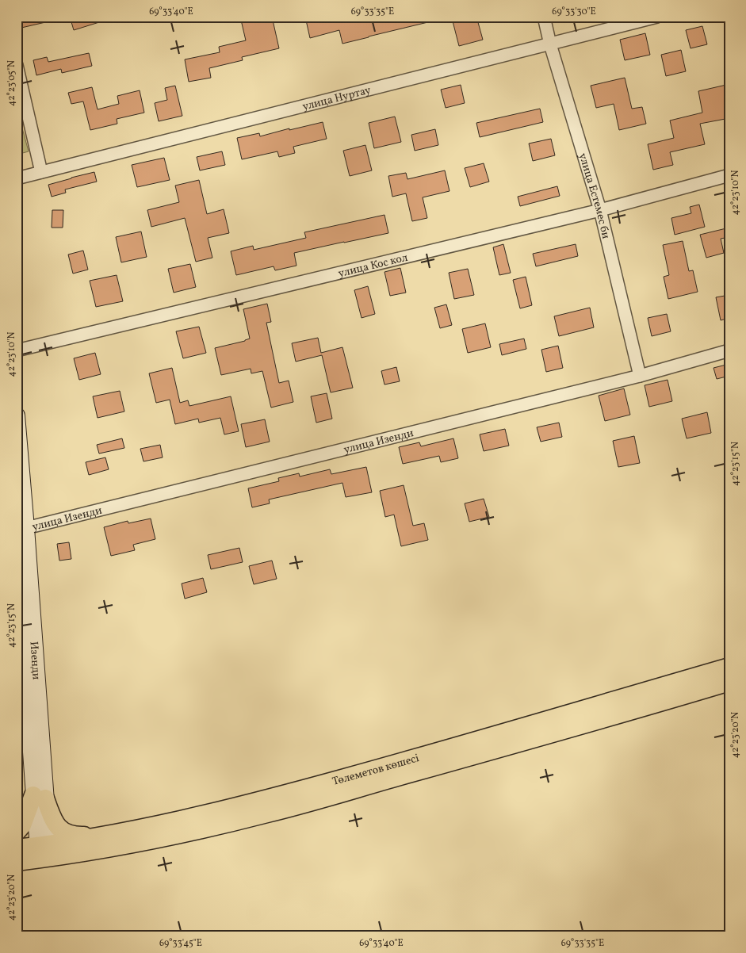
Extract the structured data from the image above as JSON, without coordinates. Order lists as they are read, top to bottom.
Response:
{
  "streets": {
    "main road": ["Төлеметов көшесі"],
    "street": [
      "улица Нуртау",
      "улица Естемес би",
      "улица Кос кол",
      "улица Изенди",
      "Изенди"
    ]
  },
  "crossings": [
    ["улица Нуртау", "улица Естемес би"],
    ["улица Естемес би", "улица Кос кол"],
    ["улица Естемес би", "улица Изенди"],
    ["улица Изенди", "Изенди"],
    ["Изенди", "Төлеметов көшесі"]
  ],
  "coordinates": [
    "69°33'40\"E",
    "69°33'35\"E",
    "69°33'30\"E",
    "42°23'05\"N",
    "42°23'10\"N",
    "42°23'15\"N",
    "42°23'20\"N",
    "69°33'45\"E"
  ]
}
